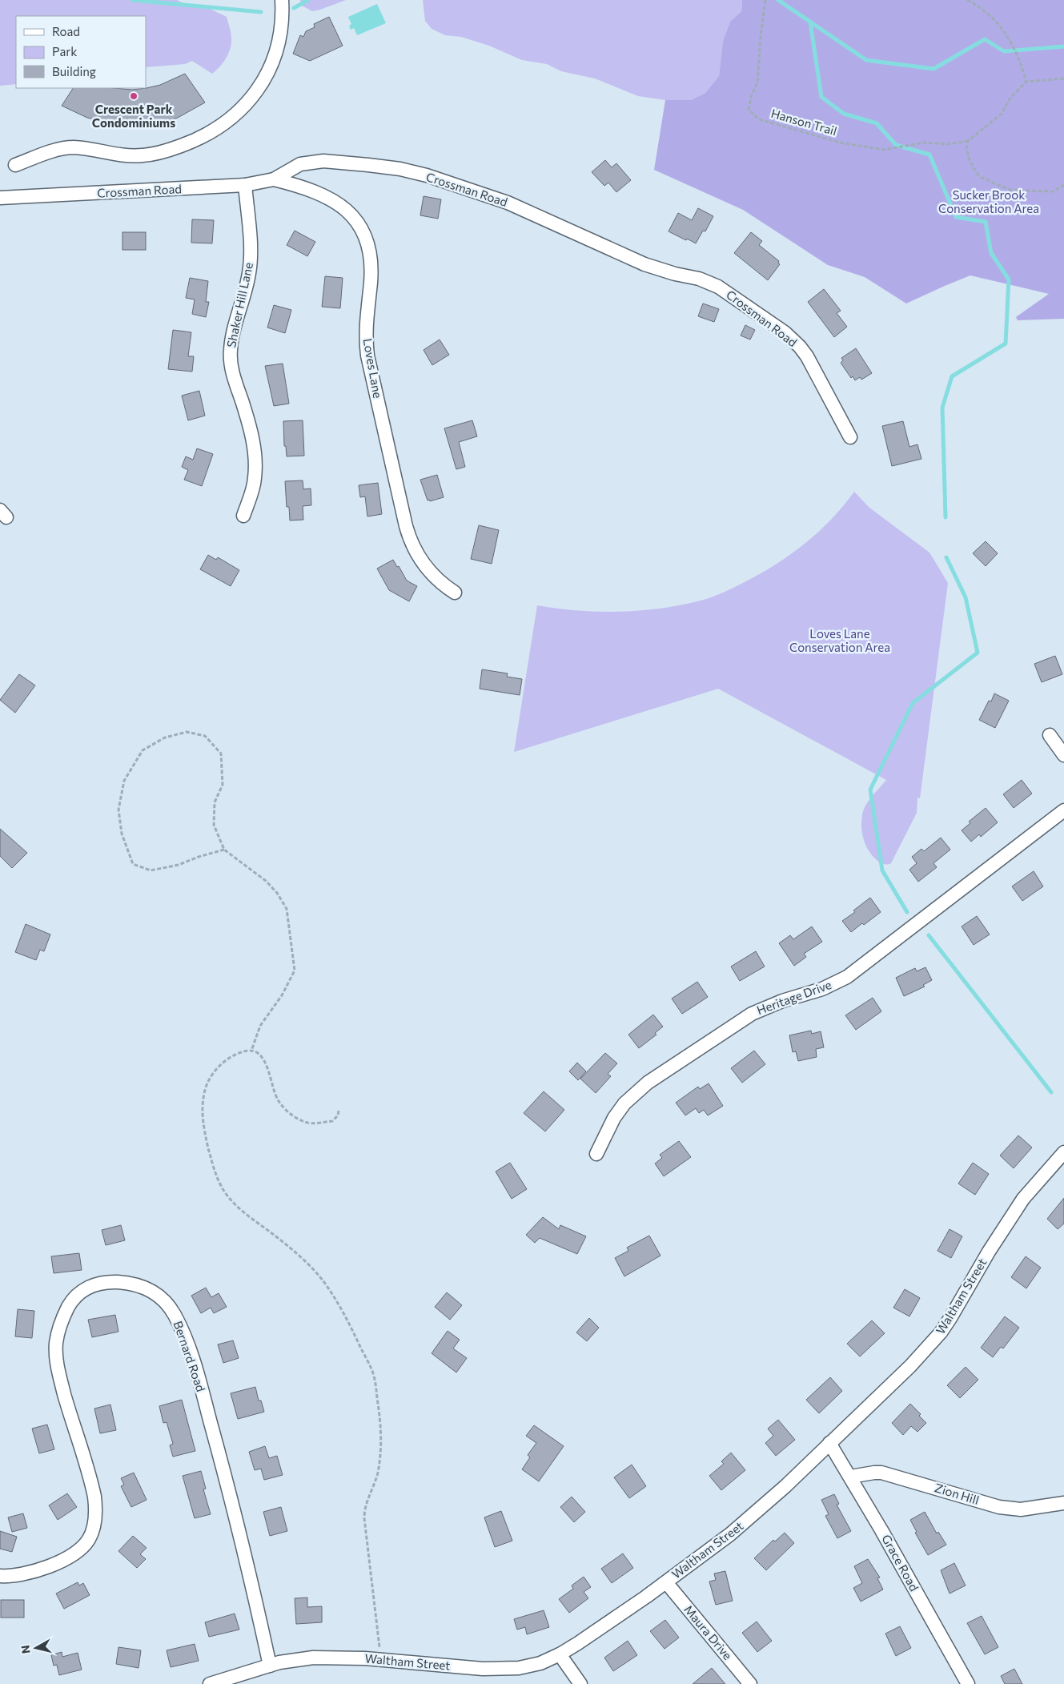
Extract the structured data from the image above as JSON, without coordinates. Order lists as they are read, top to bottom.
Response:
{
  "streets": {
    "street": [
      "Crossman Road",
      "Shaker Hill Lane",
      "Loves Lane",
      "Heritage Drive",
      "Waltham Street",
      "Bernard Road",
      "Zion Hill",
      "Grace Road",
      "Maura Drive"
    ],
    "path": ["Hanson Trail"]
  },
  "crossings": [
    ["Crossman Road", "Shaker Hill Lane"],
    ["Crossman Road", "Loves Lane"],
    ["Waltham Street", "Bernard Road"],
    ["Waltham Street", "Grace Road"],
    ["Waltham Street", "Maura Drive"],
    ["Zion Hill", "Grace Road"]
  ],
  "parks": ["Sucker Brook Conservation Area", "Loves Lane Conservation Area"],
  "places": ["Crescent Park Condominiums"],
  "legend": ["Road", "Park", "Building"],
  "north": "left"
}
